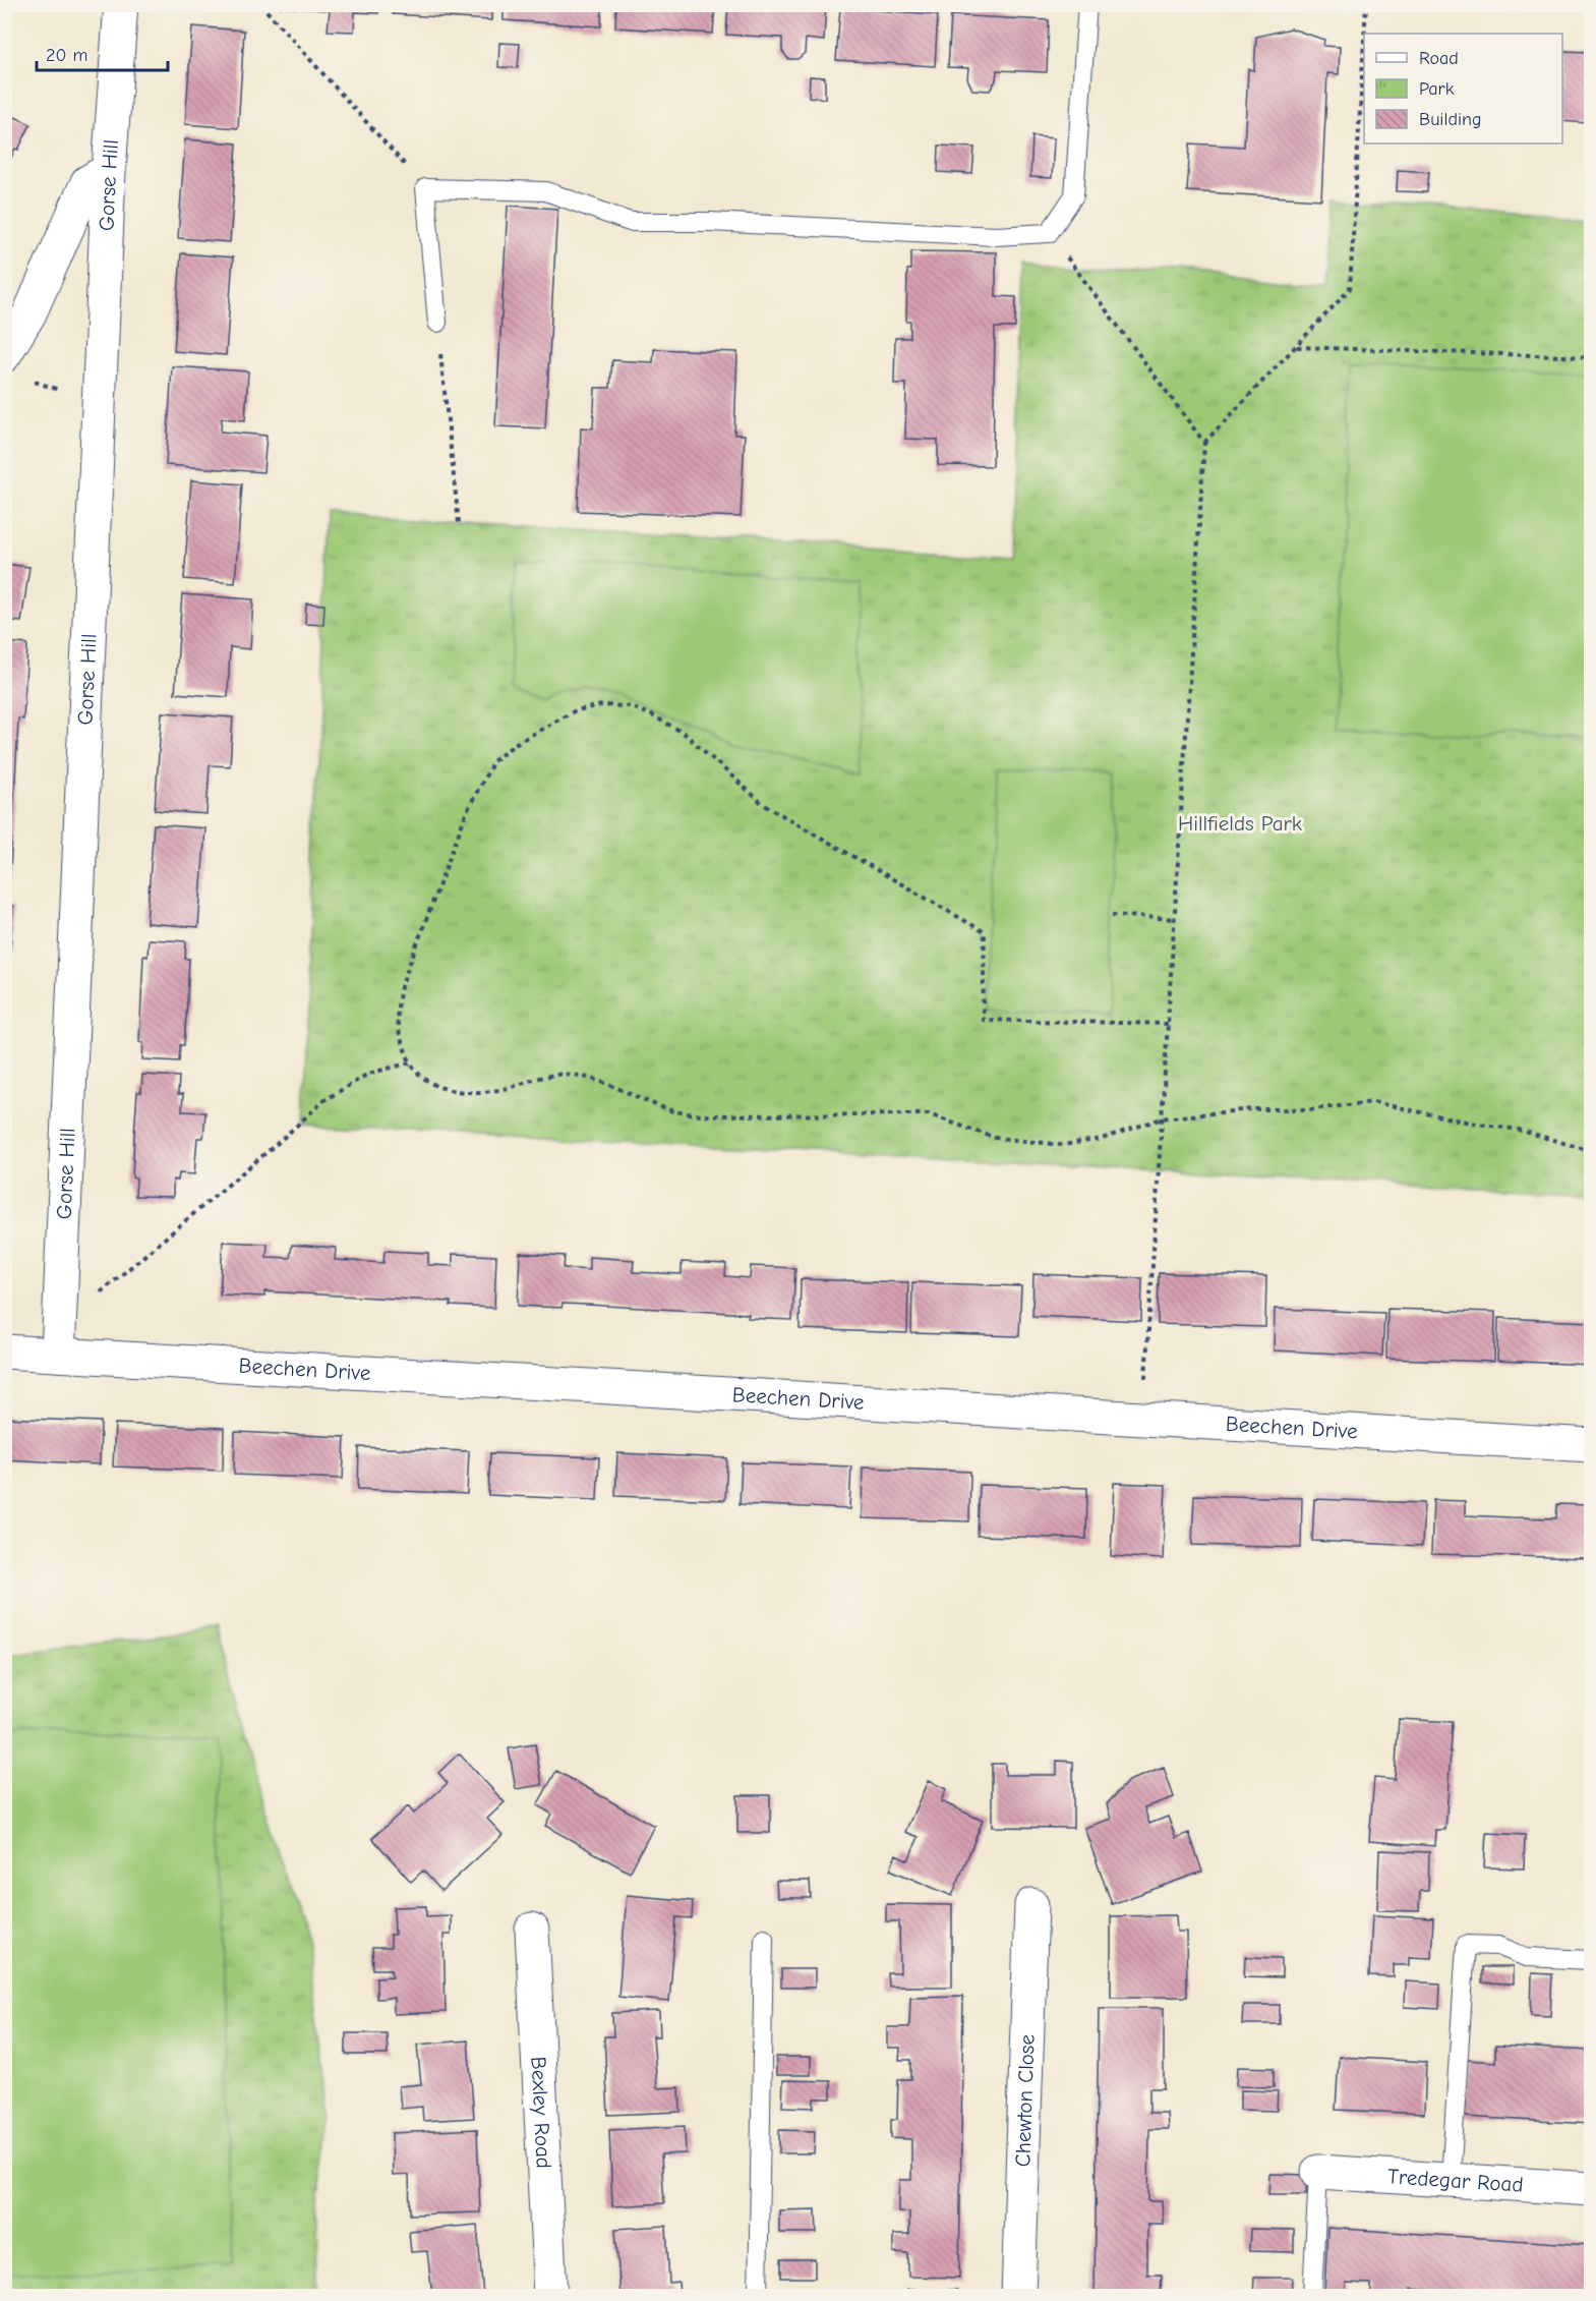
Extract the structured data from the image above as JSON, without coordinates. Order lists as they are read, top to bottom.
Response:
{
  "streets": {
    "street": [
      "Gorse Hill",
      "Beechen Drive",
      "Chewton Close",
      "Bexley Road",
      "Tredegar Road"
    ]
  },
  "crossings": [
    ["Gorse Hill", "Beechen Drive"]
  ],
  "parks": ["Hillfields Park"],
  "legend": ["Road", "Park", "Building"],
  "scale_bar": "20 m"
}
